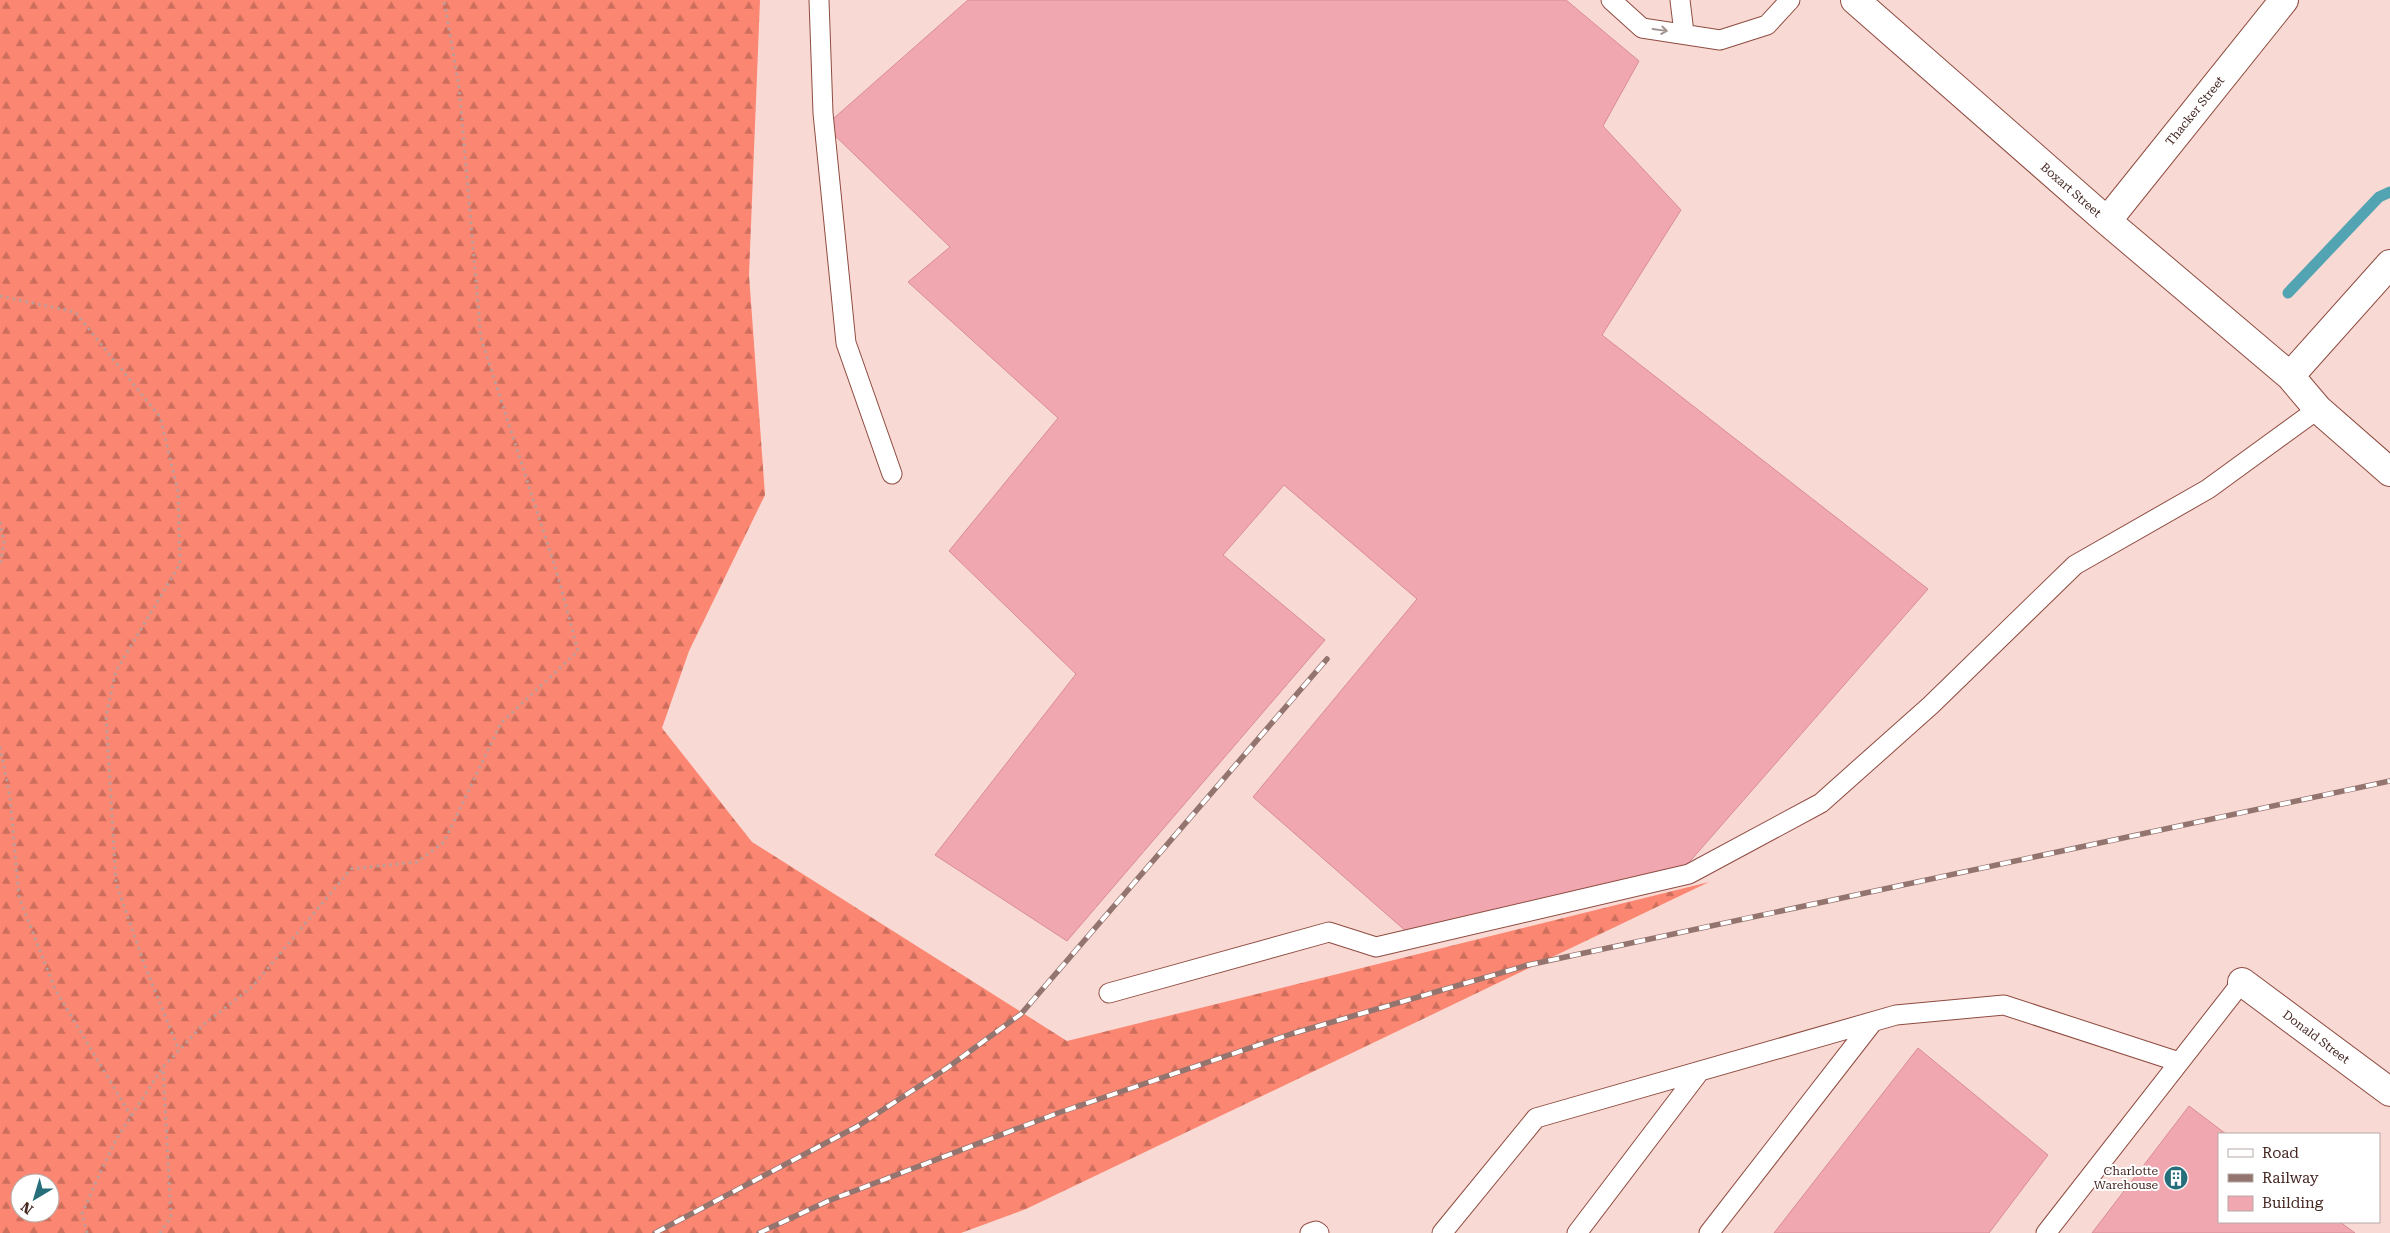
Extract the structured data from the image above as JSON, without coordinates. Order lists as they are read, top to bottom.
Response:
{
  "streets": {
    "street": ["Thacker Street", "Boxart Street", "Donald Street"]
  },
  "crossings": [
    ["Thacker Street", "Boxart Street"]
  ],
  "places": {
    "building": ["Charlotte Warehouse"]
  },
  "legend": ["Road", "Railway", "Building"],
  "north": "bottom left"
}
